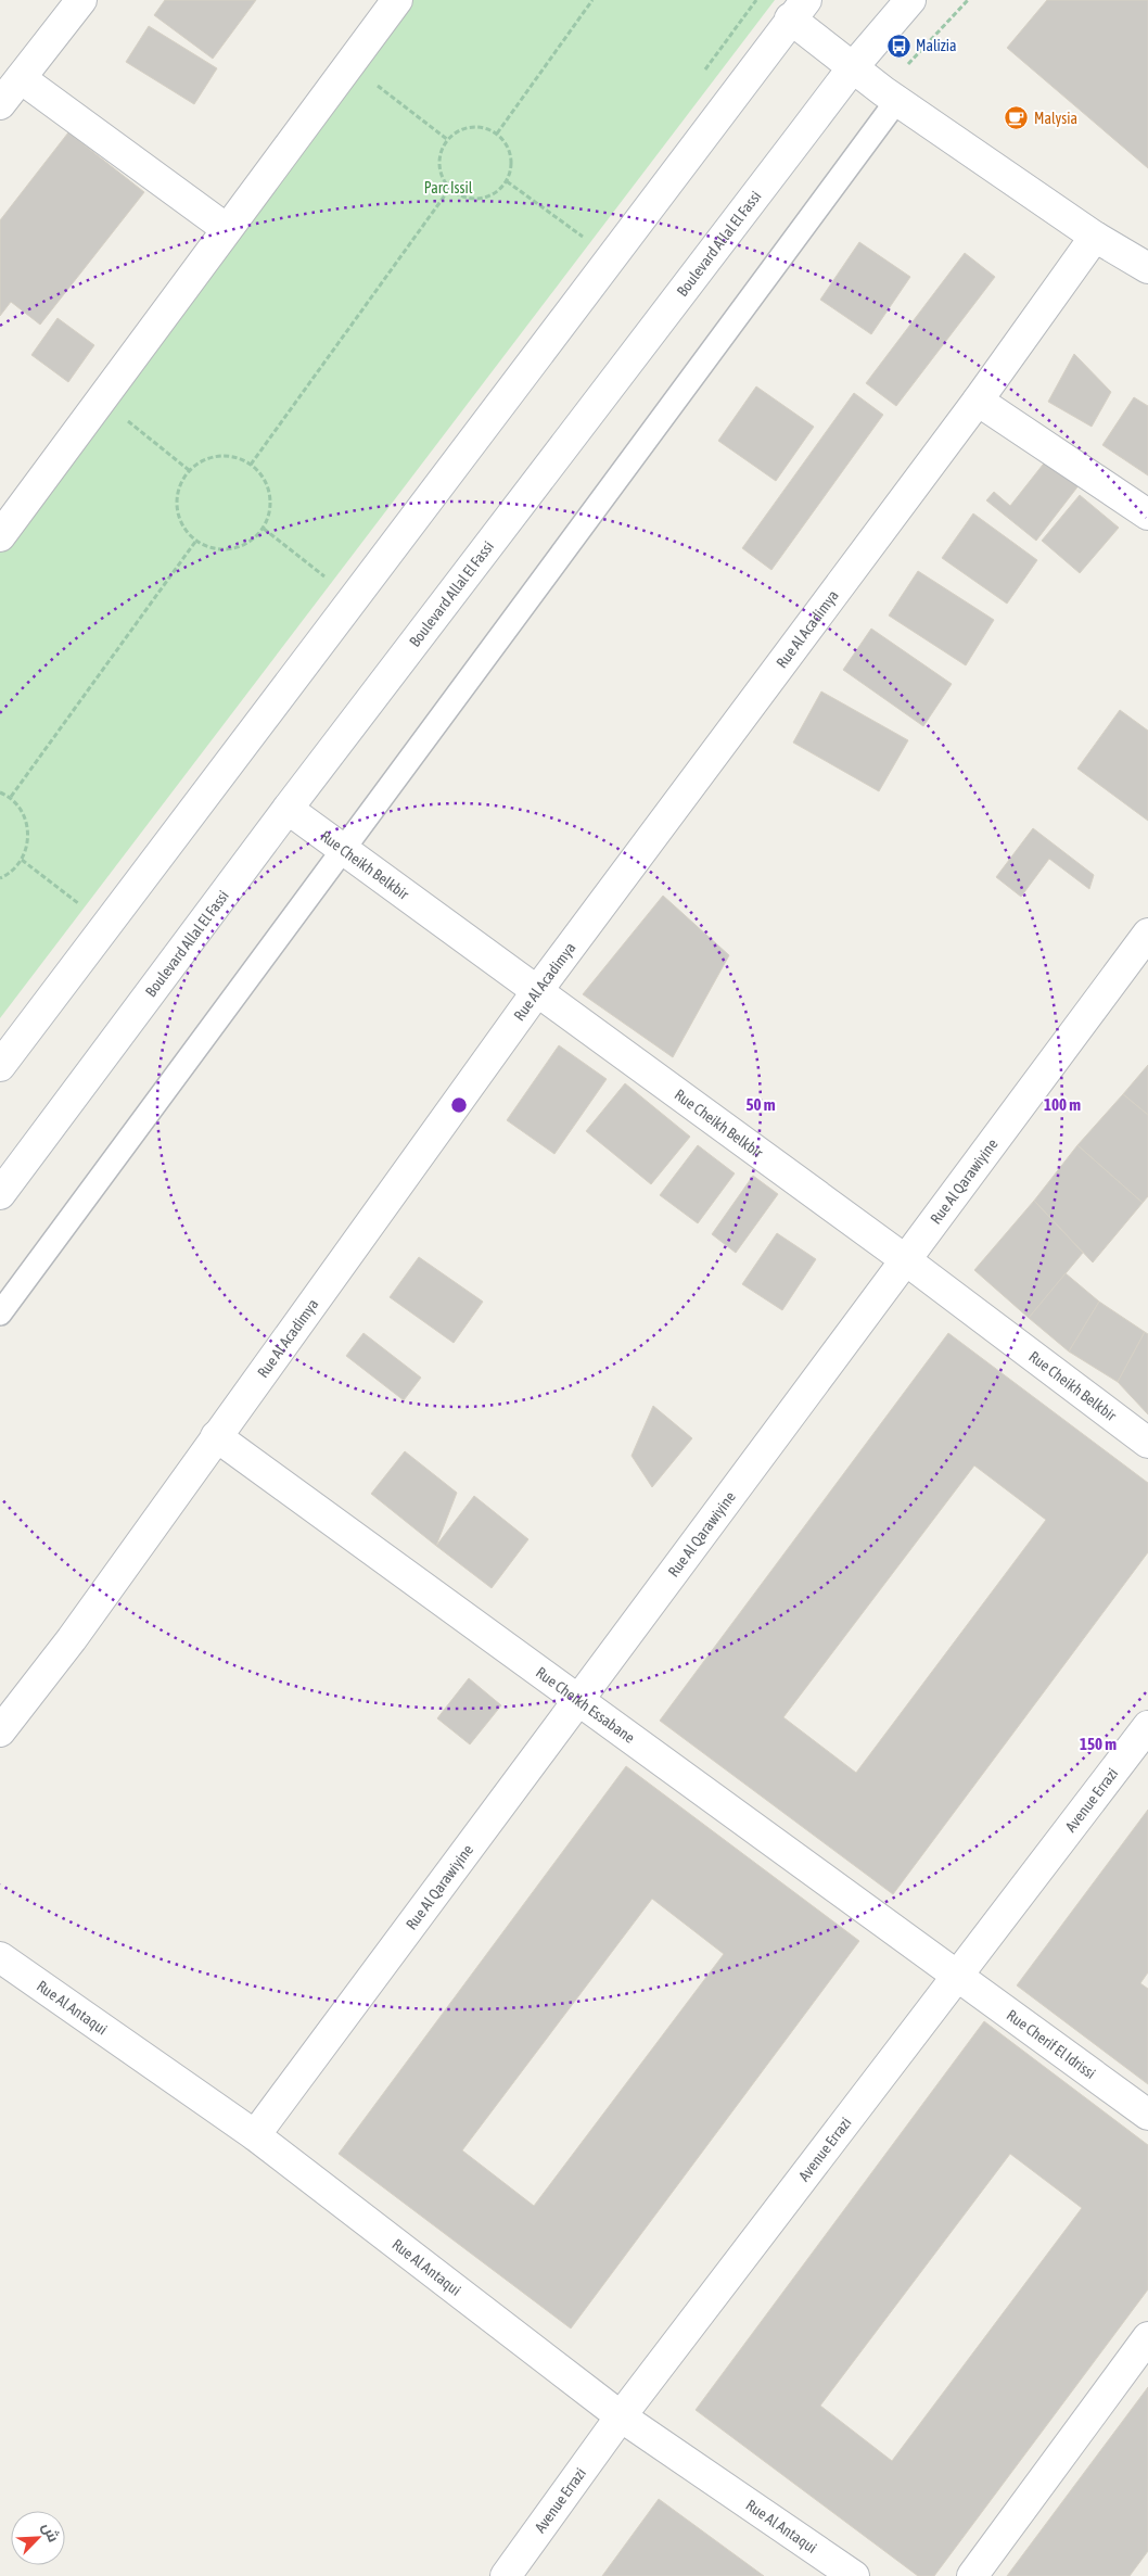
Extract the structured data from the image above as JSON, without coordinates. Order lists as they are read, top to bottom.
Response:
{
  "streets": {
    "street": [
      "Boulevard Allal El Fassi",
      "Rue Al Acadimya",
      "Rue Cheikh Belkbir",
      "Rue Al Qarawiyine",
      "Rue Cheikh Essabane",
      "Avenue Errazi",
      "Rue Al Antaqui",
      "Rue Cherif El Idrissi"
    ]
  },
  "crossings": [
    ["Boulevard Allal El Fassi", "Rue Cheikh Belkbir"],
    ["Rue Al Acadimya", "Rue Cheikh Belkbir"],
    ["Rue Al Acadimya", "Rue Cheikh Essabane"],
    ["Rue Cheikh Belkbir", "Rue Al Qarawiyine"],
    ["Rue Al Qarawiyine", "Rue Cheikh Essabane"],
    ["Rue Al Qarawiyine", "Rue Al Antaqui"],
    ["Rue Cheikh Essabane", "Avenue Errazi"],
    ["Rue Cheikh Essabane", "Rue Cherif El Idrissi"],
    ["Avenue Errazi", "Rue Al Antaqui"],
    ["Avenue Errazi", "Rue Cherif El Idrissi"]
  ],
  "parks": ["Parc Issil"],
  "places": {
    "bus stop": ["Malizia"],
    "cafe": ["Malysia"]
  },
  "north": "top right",
  "rings": ["50 m", "100 m", "150 m"]
}
